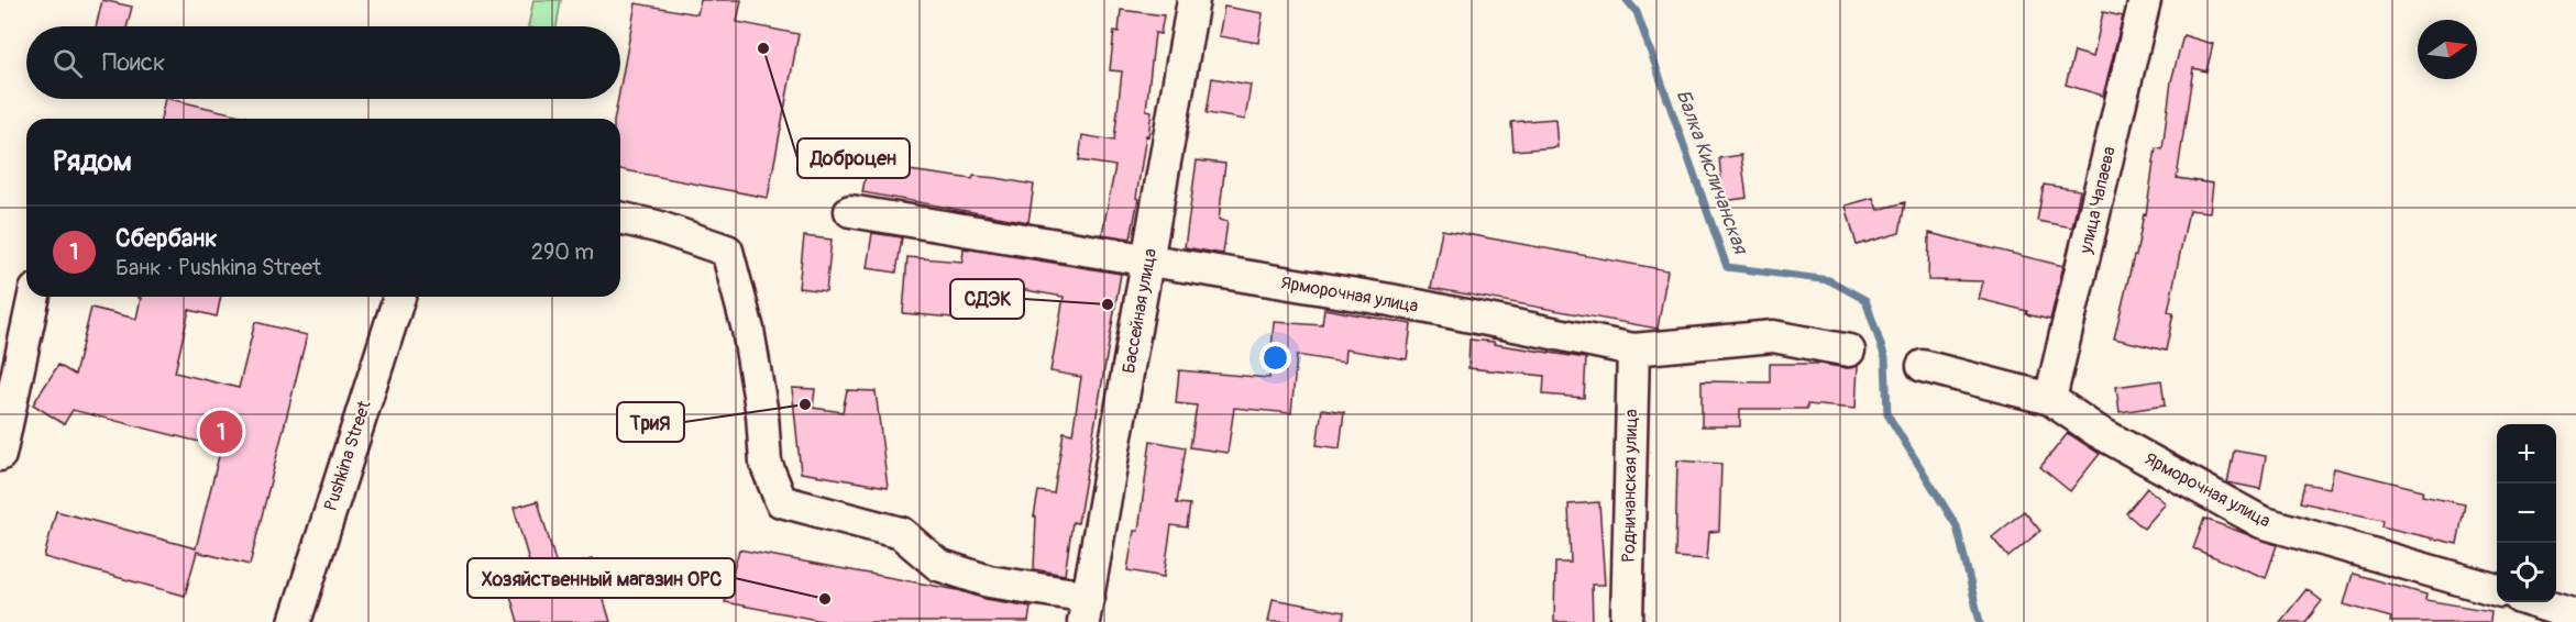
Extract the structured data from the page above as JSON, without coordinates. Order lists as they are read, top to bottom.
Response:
{
  "streets": {
    "street": [
      "улица Чапаева",
      "Ярморочная улица",
      "Бассейная улица",
      "Pushkina Street",
      "Родничанская улица"
    ]
  },
  "crossings": [
    ["улица Чапаева", "Ярморочная улица"],
    ["Ярморочная улица", "Бассейная улица"],
    ["Ярморочная улица", "Родничанская улица"]
  ],
  "water": ["Балка Кисличанская"],
  "places": [
    "Доброцен",
    "СДЭК",
    "ТриЯ",
    "Хозяйственный магазин ОРС"
  ],
  "north": "right",
  "page": {
    "search": "Поиск",
    "heading": "Рядом",
    "list": [
      {
        "mark": "1",
        "name": "Сбербанк",
        "note": "Банк · Pushkina Street",
        "value": "290 m"
      }
    ],
    "pins": "1",
    "map_buttons": ["+", "−"]
  }
}
